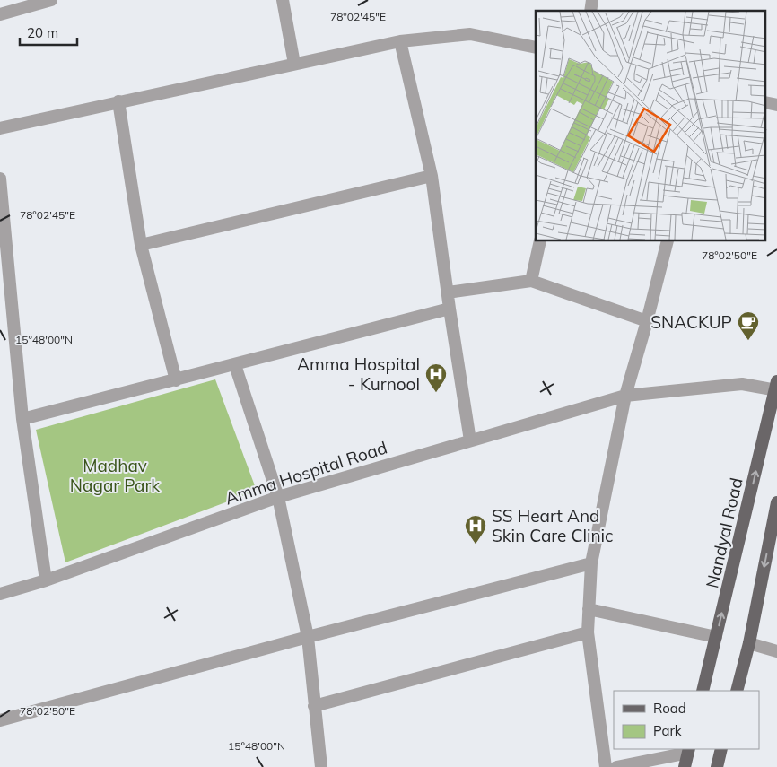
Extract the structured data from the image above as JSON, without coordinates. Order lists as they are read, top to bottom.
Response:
{
  "streets": {
    "main road": ["Nandyal Road"],
    "street": ["Amma Hospital Road"]
  },
  "parks": ["Madhav Nagar Park"],
  "places": {
    "cafe": ["SNACKUP"],
    "hospital": ["Amma Hospital - Kurnool", "SS Heart And Skin Care Clinic"]
  },
  "legend": ["Road", "Park"],
  "scale_bar": "20 m",
  "coordinates": ["78°02'45\"E", "78°02'50\"E", "15°48'00\"N"]
}
